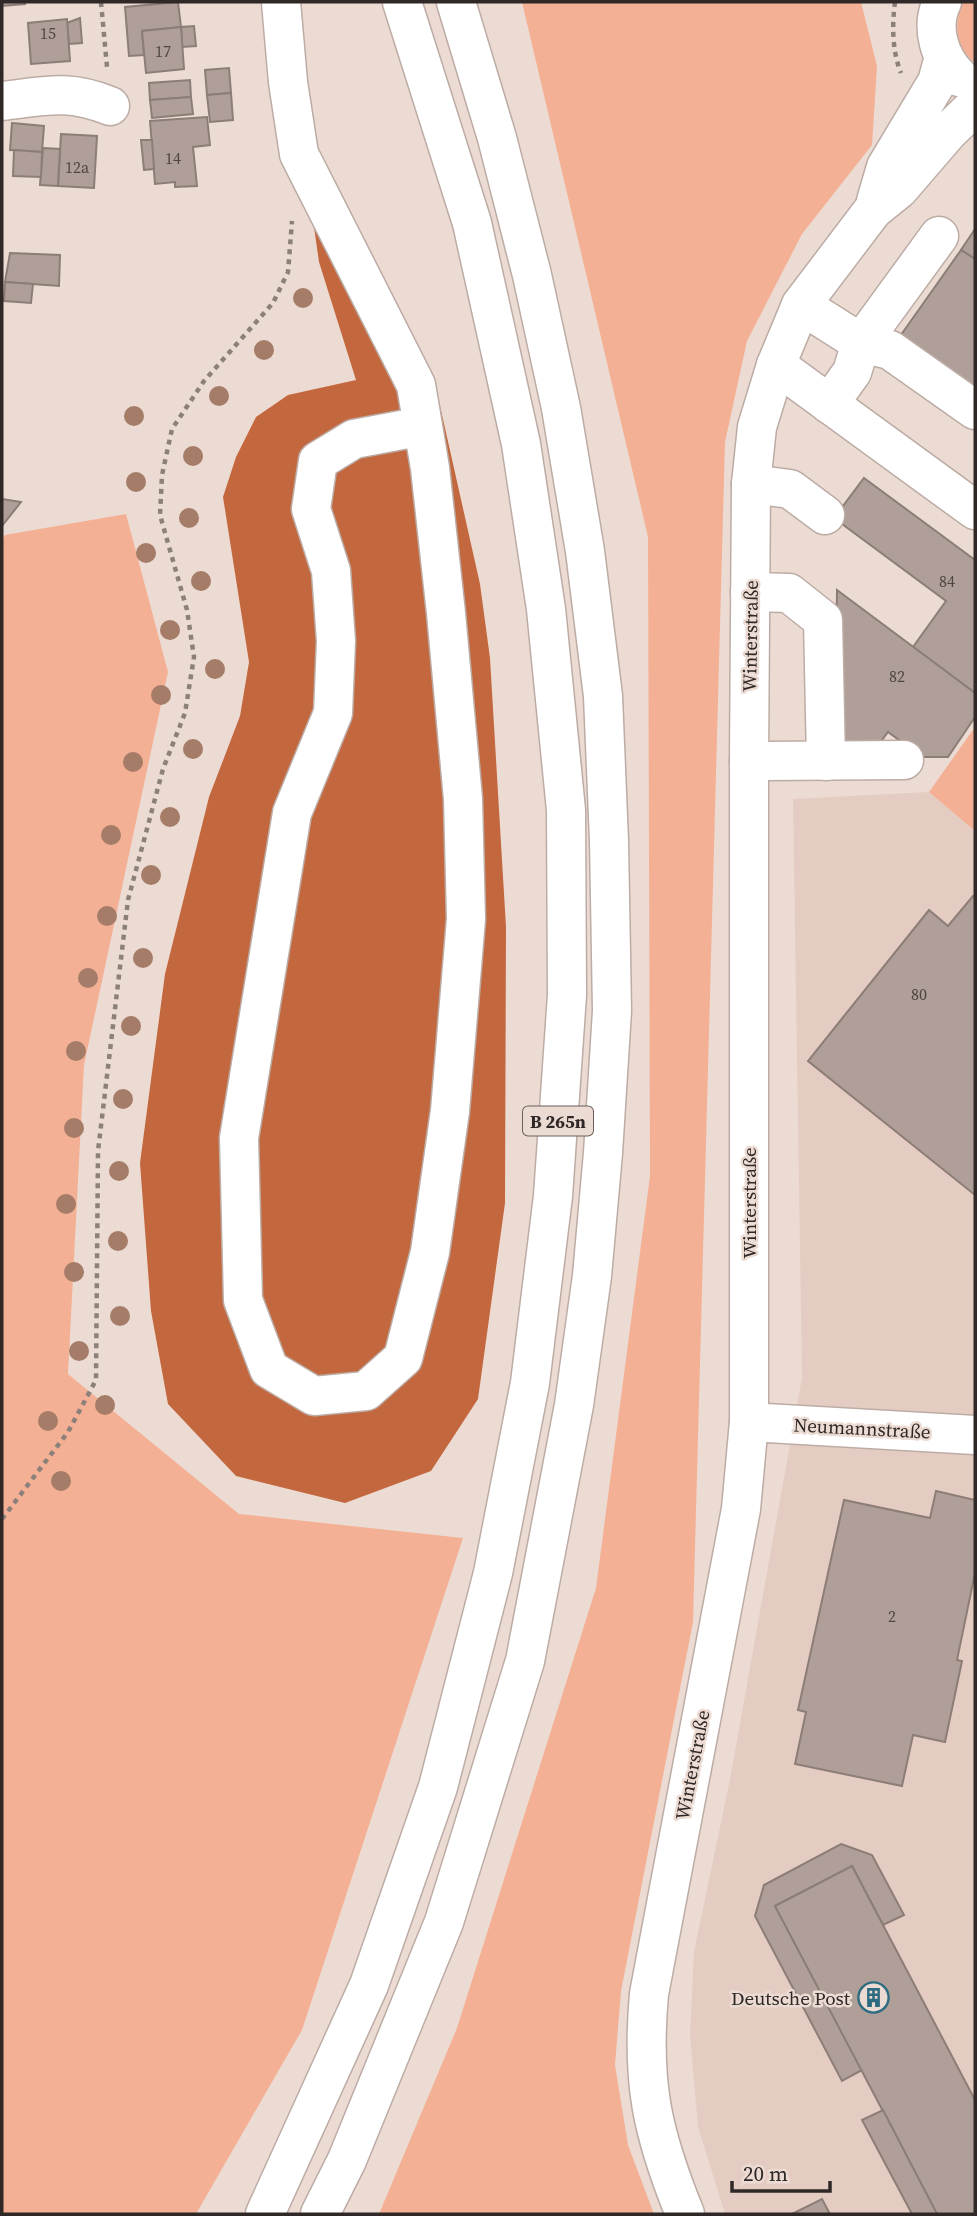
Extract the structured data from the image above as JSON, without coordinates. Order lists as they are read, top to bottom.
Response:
{
  "streets": {
    "main road": ["Winterstraße", "B 265n", "Neumannstraße"]
  },
  "crossings": [
    ["Winterstraße", "Neumannstraße"]
  ],
  "places": {
    "building": ["Deutsche Post"]
  },
  "house_numbers": [
    "15",
    "17",
    "14",
    "12a",
    "84",
    "82",
    "80",
    "2"
  ],
  "scale_bar": "20 m"
}
